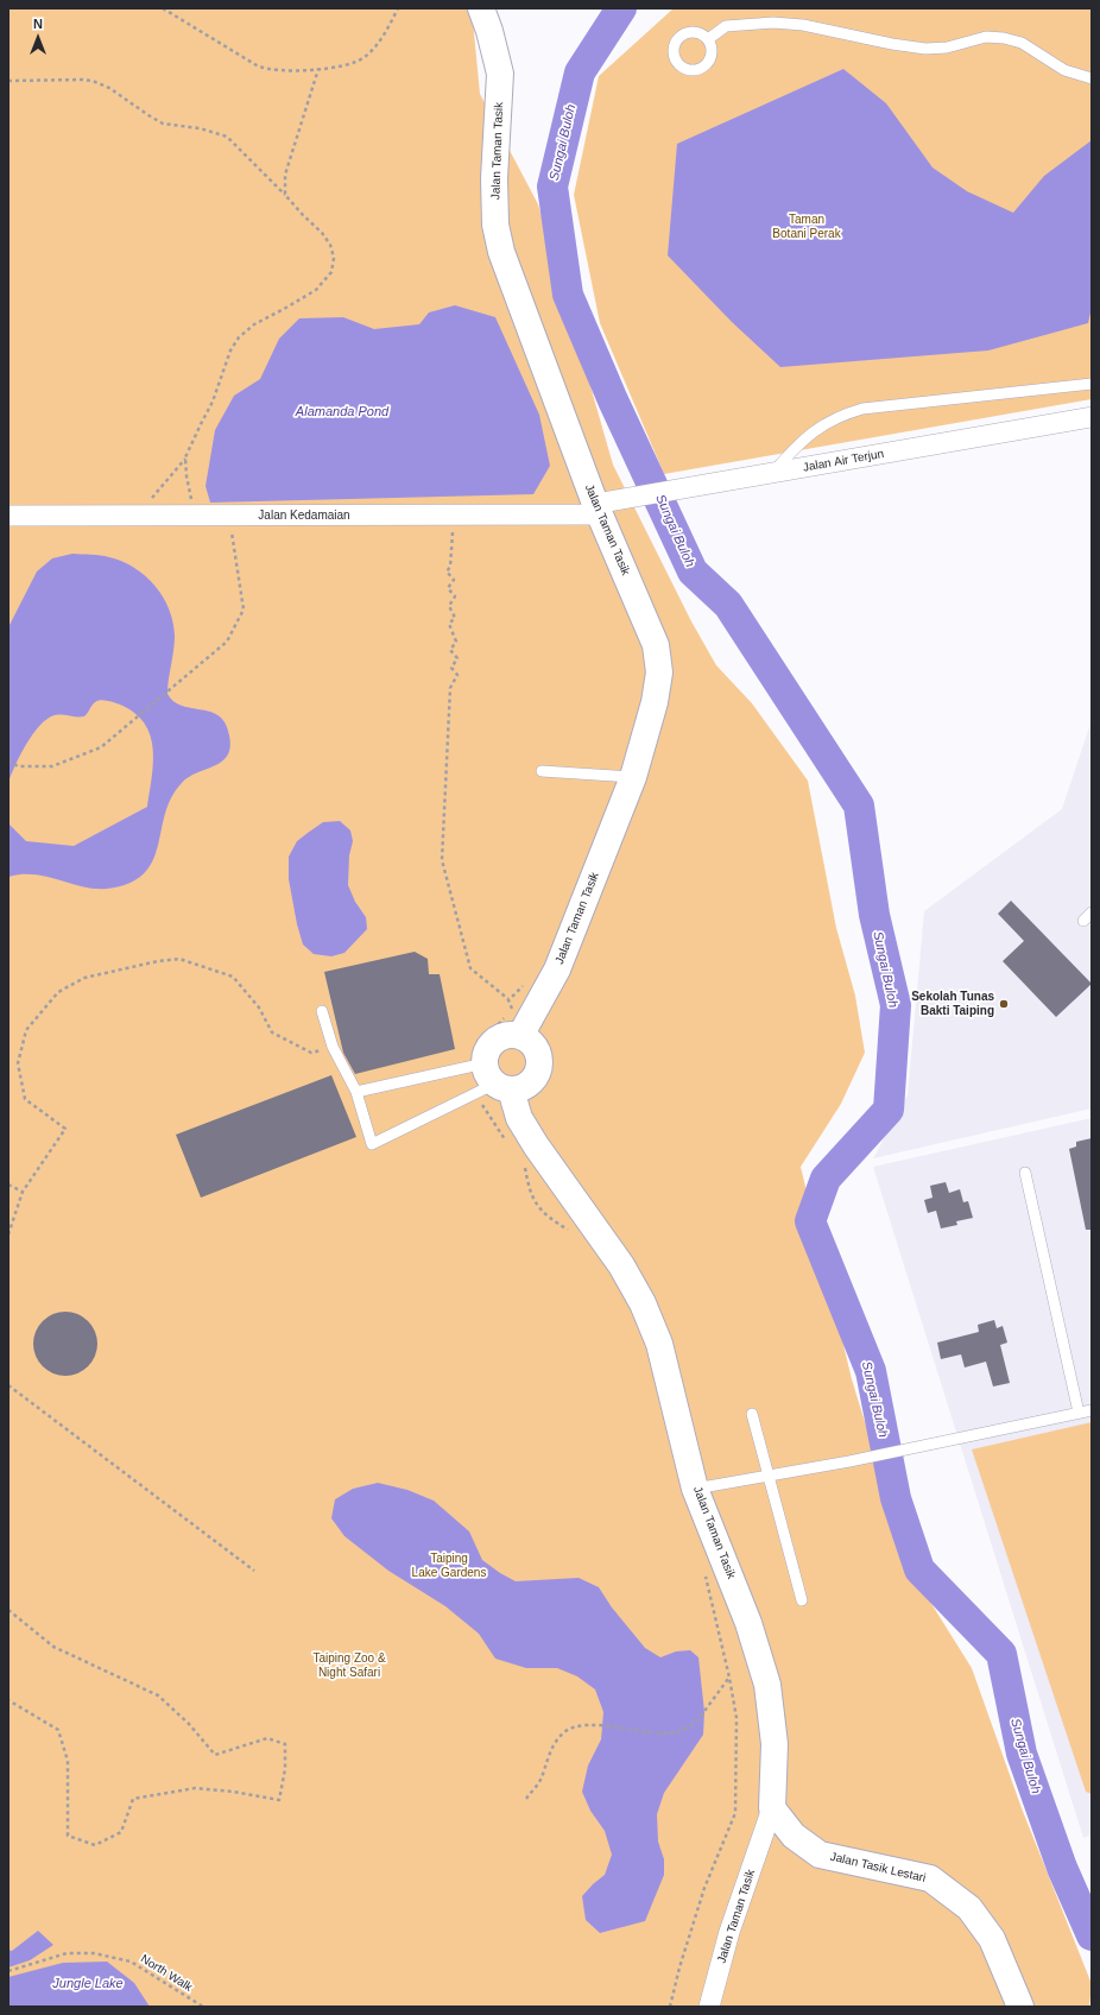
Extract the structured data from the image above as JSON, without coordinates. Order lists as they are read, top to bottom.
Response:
{
  "streets": {
    "street": [
      "Jalan Taman Tasik",
      "Jalan Air Terjun",
      "Jalan Kedamaian",
      "Jalan Tasik Lestari"
    ],
    "path": ["North Walk"]
  },
  "crossings": [
    ["Jalan Taman Tasik", "Jalan Air Terjun"],
    ["Jalan Taman Tasik", "Jalan Kedamaian"],
    ["Jalan Taman Tasik", "Jalan Tasik Lestari"],
    ["Jalan Air Terjun", "Jalan Kedamaian"]
  ],
  "water": ["Sungai Buloh", "Alamanda Pond", "Jungle Lake"],
  "parks": ["Taman Botani Perak", "Taiping Lake Gardens", "Taiping Zoo & Night Safari"],
  "places": ["Sekolah Tunas Bakti Taiping"],
  "north": "top"
}
